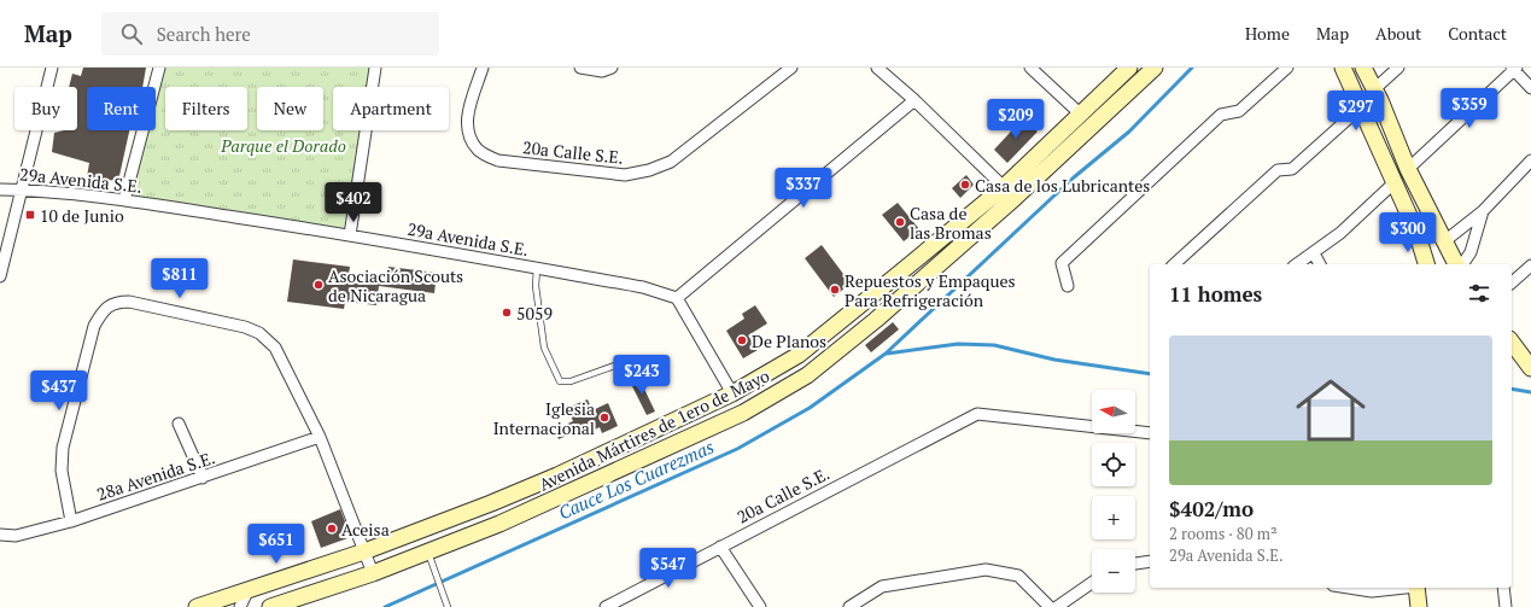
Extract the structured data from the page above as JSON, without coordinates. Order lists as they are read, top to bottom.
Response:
{
  "streets": {
    "main road": ["Avenida Mártires de 1ero de Mayo"],
    "street": ["20a Calle S.E.", "29a Avenida S.E.", "28a Avenida S.E."]
  },
  "water": ["Cauce Los Cuarezmas"],
  "parks": ["Parque el Dorado"],
  "places": {
    "other": [
      "Casa de los Lubricantes",
      "Casa de las Bromas",
      "Asociación Scouts de Nicaragua",
      "Repuestos y Empaques Para Refrigeración",
      "5059",
      "De Planos",
      "Iglesia Internacional",
      "Aceisa"
    ],
    "transit": ["10 de Junio"]
  },
  "north": "left",
  "page": {
    "header": "Map",
    "search": "Search here",
    "nav": [
      "Home",
      "Map",
      "About",
      "Contact"
    ],
    "chip": [
      "Buy",
      "Rent",
      "Filters",
      "New",
      "Apartment"
    ],
    "price": [
      "$359",
      "$297",
      "$209",
      "$337",
      "$402",
      "$300",
      "$811",
      "$243",
      "$437",
      "$651",
      "$547"
    ],
    "heading": "11 homes",
    "list": [
      {
        "name": "$402/mo",
        "note": "2 rooms · 80 m² · 29a Avenida S.E."
      }
    ],
    "map_buttons": ["+", "−"]
  }
}
